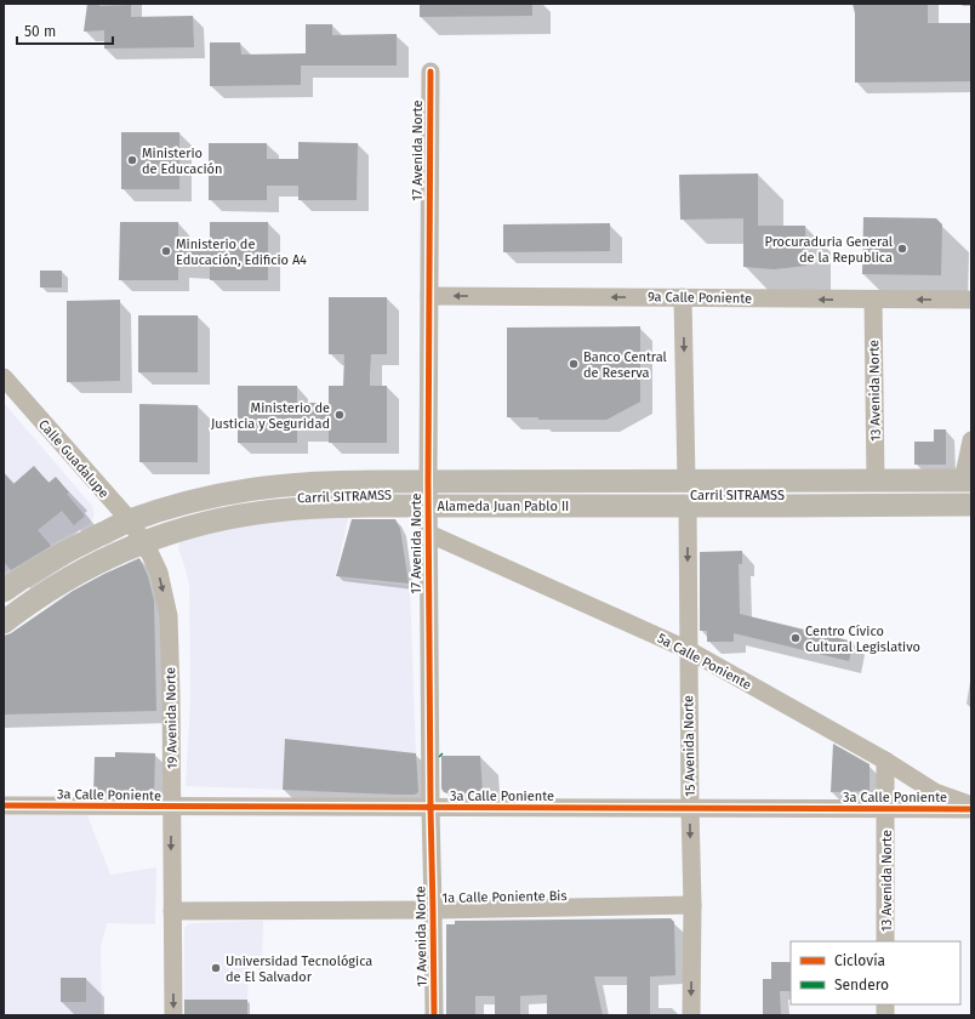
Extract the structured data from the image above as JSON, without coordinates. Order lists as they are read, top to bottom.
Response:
{
  "streets": {
    "main road": ["Carril SITRAMSS", "Alameda Juan Pablo II"],
    "street": [
      "17 Avenida Norte",
      "9a Calle Poniente",
      "13 Avenida Norte",
      "Calle Guadalupe",
      "5a Calle Poniente",
      "19 Avenida Norte",
      "15 Avenida Norte",
      "3a Calle Poniente",
      "1a Calle Poniente Bis"
    ]
  },
  "crossings": [
    ["17 Avenida Norte", "9a Calle Poniente"],
    ["17 Avenida Norte", "Carril SITRAMSS"],
    ["17 Avenida Norte", "Alameda Juan Pablo II"],
    ["17 Avenida Norte", "5a Calle Poniente"],
    ["17 Avenida Norte", "3a Calle Poniente"],
    ["17 Avenida Norte", "1a Calle Poniente Bis"],
    ["9a Calle Poniente", "13 Avenida Norte"],
    ["13 Avenida Norte", "Alameda Juan Pablo II"],
    ["13 Avenida Norte", "5a Calle Poniente"],
    ["13 Avenida Norte", "3a Calle Poniente"],
    ["Calle Guadalupe", "Alameda Juan Pablo II"],
    ["Calle Guadalupe", "19 Avenida Norte"],
    ["Carril SITRAMSS", "Alameda Juan Pablo II"],
    ["Alameda Juan Pablo II", "19 Avenida Norte"],
    ["Alameda Juan Pablo II", "15 Avenida Norte"],
    ["5a Calle Poniente", "15 Avenida Norte"],
    ["19 Avenida Norte", "3a Calle Poniente"],
    ["19 Avenida Norte", "1a Calle Poniente Bis"],
    ["15 Avenida Norte", "3a Calle Poniente"],
    ["15 Avenida Norte", "1a Calle Poniente Bis"]
  ],
  "one_way": ["9a Calle Poniente", "19 Avenida Norte", "15 Avenida Norte"],
  "places": [
    "Ministerio de Educación",
    "Procuraduria General de la Republica",
    "Ministerio de Educación, Edificio A4",
    "Banco Central de Reserva",
    "Ministerio de Justicia y Seguridad",
    "Centro Cívico Cultural Legislativo",
    "Universidad Tecnológica de El Salvador"
  ],
  "legend": ["Ciclovía", "Sendero"],
  "scale_bar": "50 m"
}
